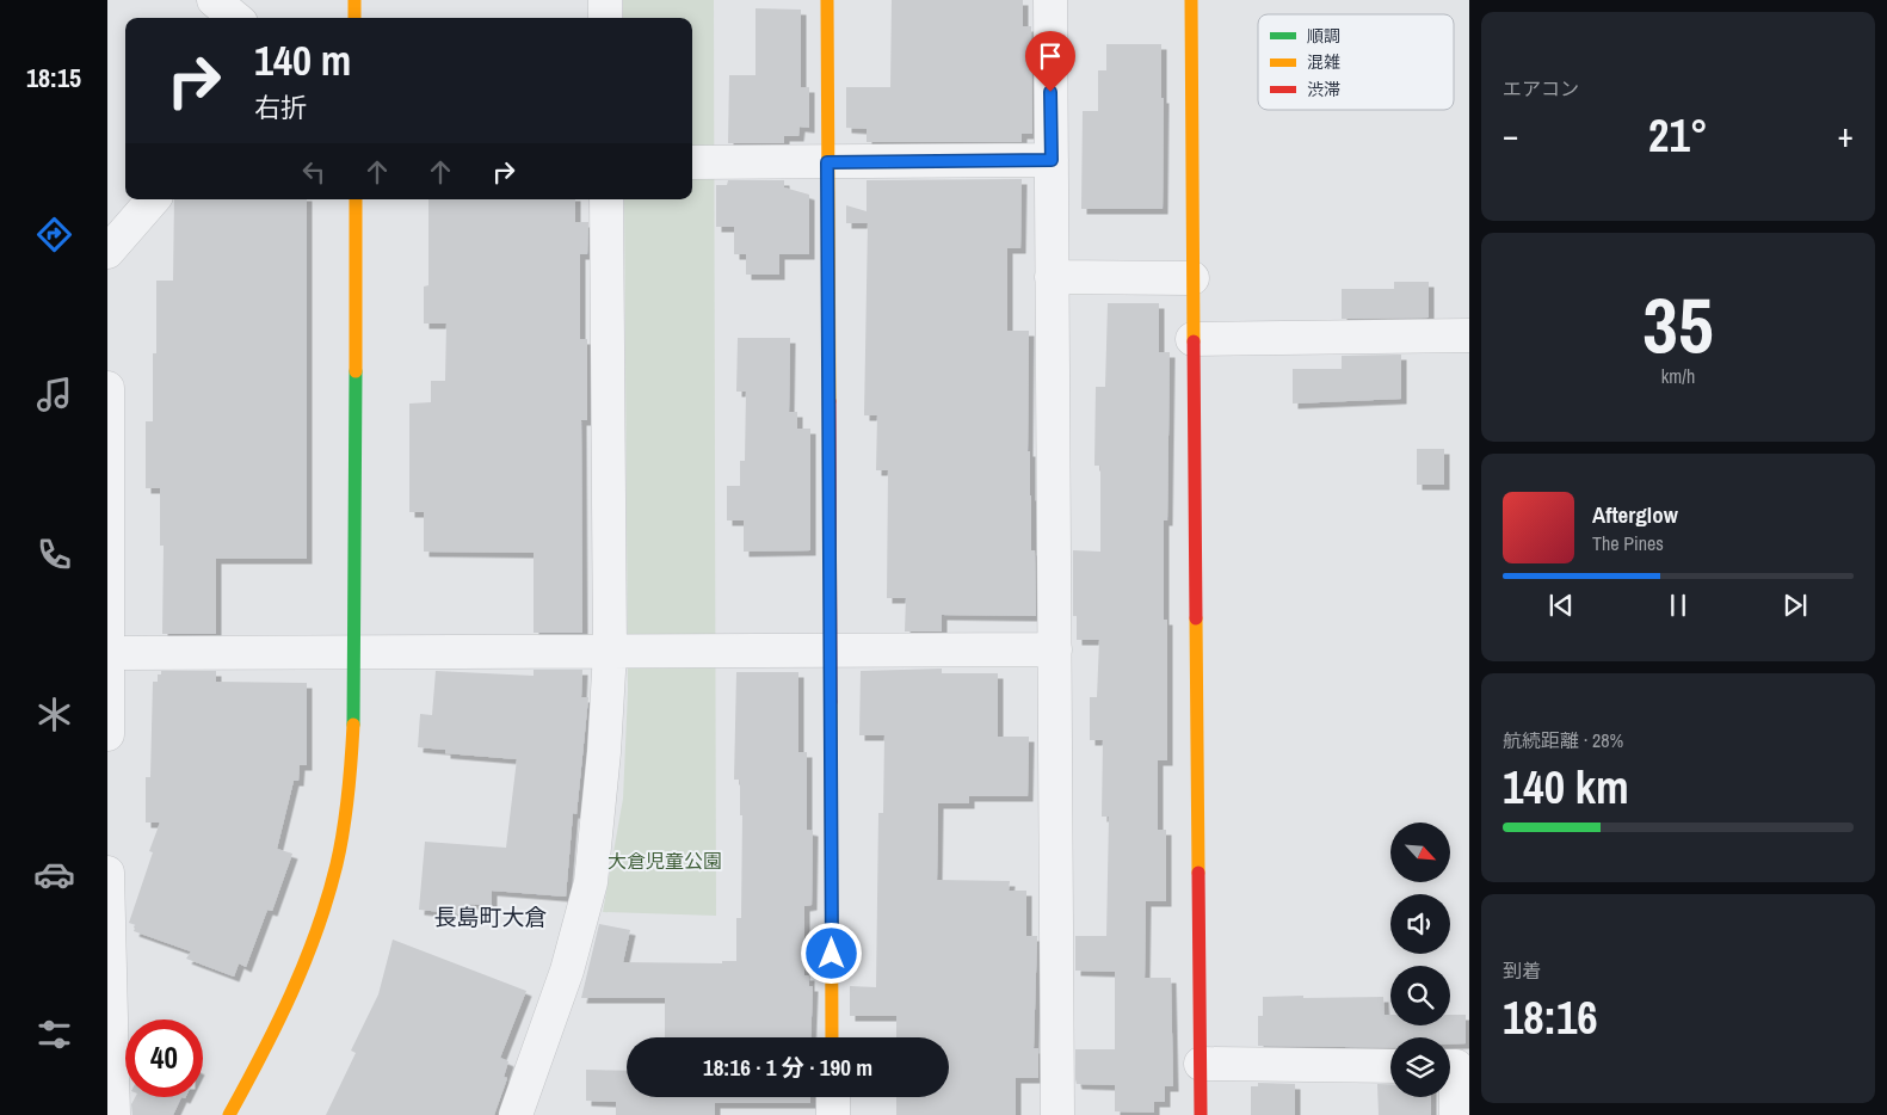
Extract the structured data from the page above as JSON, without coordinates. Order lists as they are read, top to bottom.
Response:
{
  "districts": ["長島町大倉"],
  "parks": ["大倉児童公園"],
  "legend": ["順調", "混雑", "渋滞"],
  "north": "bottom right",
  "page": {
    "tabs": "18:15",
    "tile": [
      "エアコン",
      ["35", "km/h"],
      ["航続距離 · 28%", "140 km"],
      ["到着", "18:16"]
    ],
    "turn": ["140 m", "右折"],
    "heat": ["−", "21°", "+"],
    "song": ["Afterglow", "The Pines"],
    "limit": "40",
    "trip": "18:16 · 1 分 · 190 m"
  }
}
